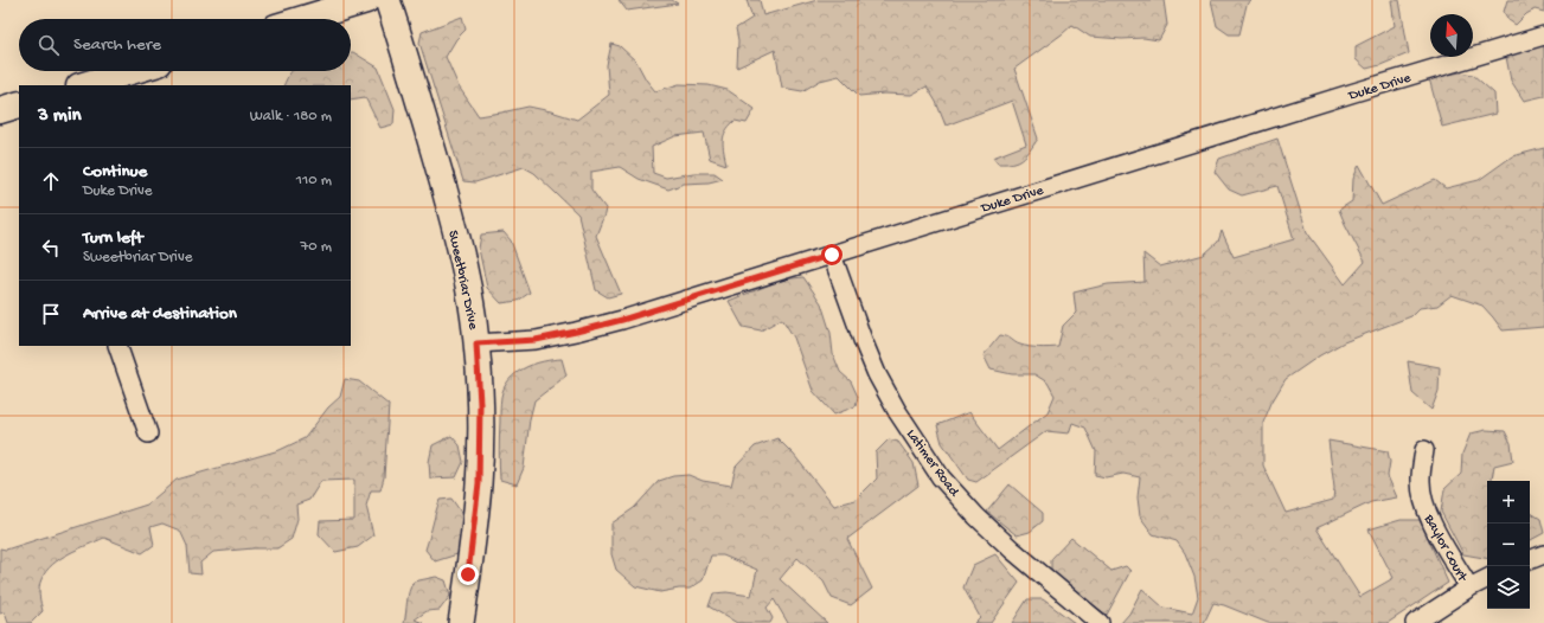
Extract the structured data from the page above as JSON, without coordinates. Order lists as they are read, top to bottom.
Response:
{
  "streets": {
    "street": [
      "Duke Drive",
      "Sweetbriar Drive",
      "Latimer Road",
      "Baylor Court"
    ]
  },
  "crossings": [
    ["Duke Drive", "Sweetbriar Drive"],
    ["Duke Drive", "Latimer Road"]
  ],
  "north": "top",
  "page": {
    "search": "Search here",
    "heading": ["3 min", "Walk · 180 m"],
    "list": [
      ["Continue", "Duke Drive", "110 m"],
      ["Turn left", "Sweetbriar Drive", "70 m"],
      "Arrive at destination"
    ],
    "map_buttons": ["+", "−"]
  }
}
